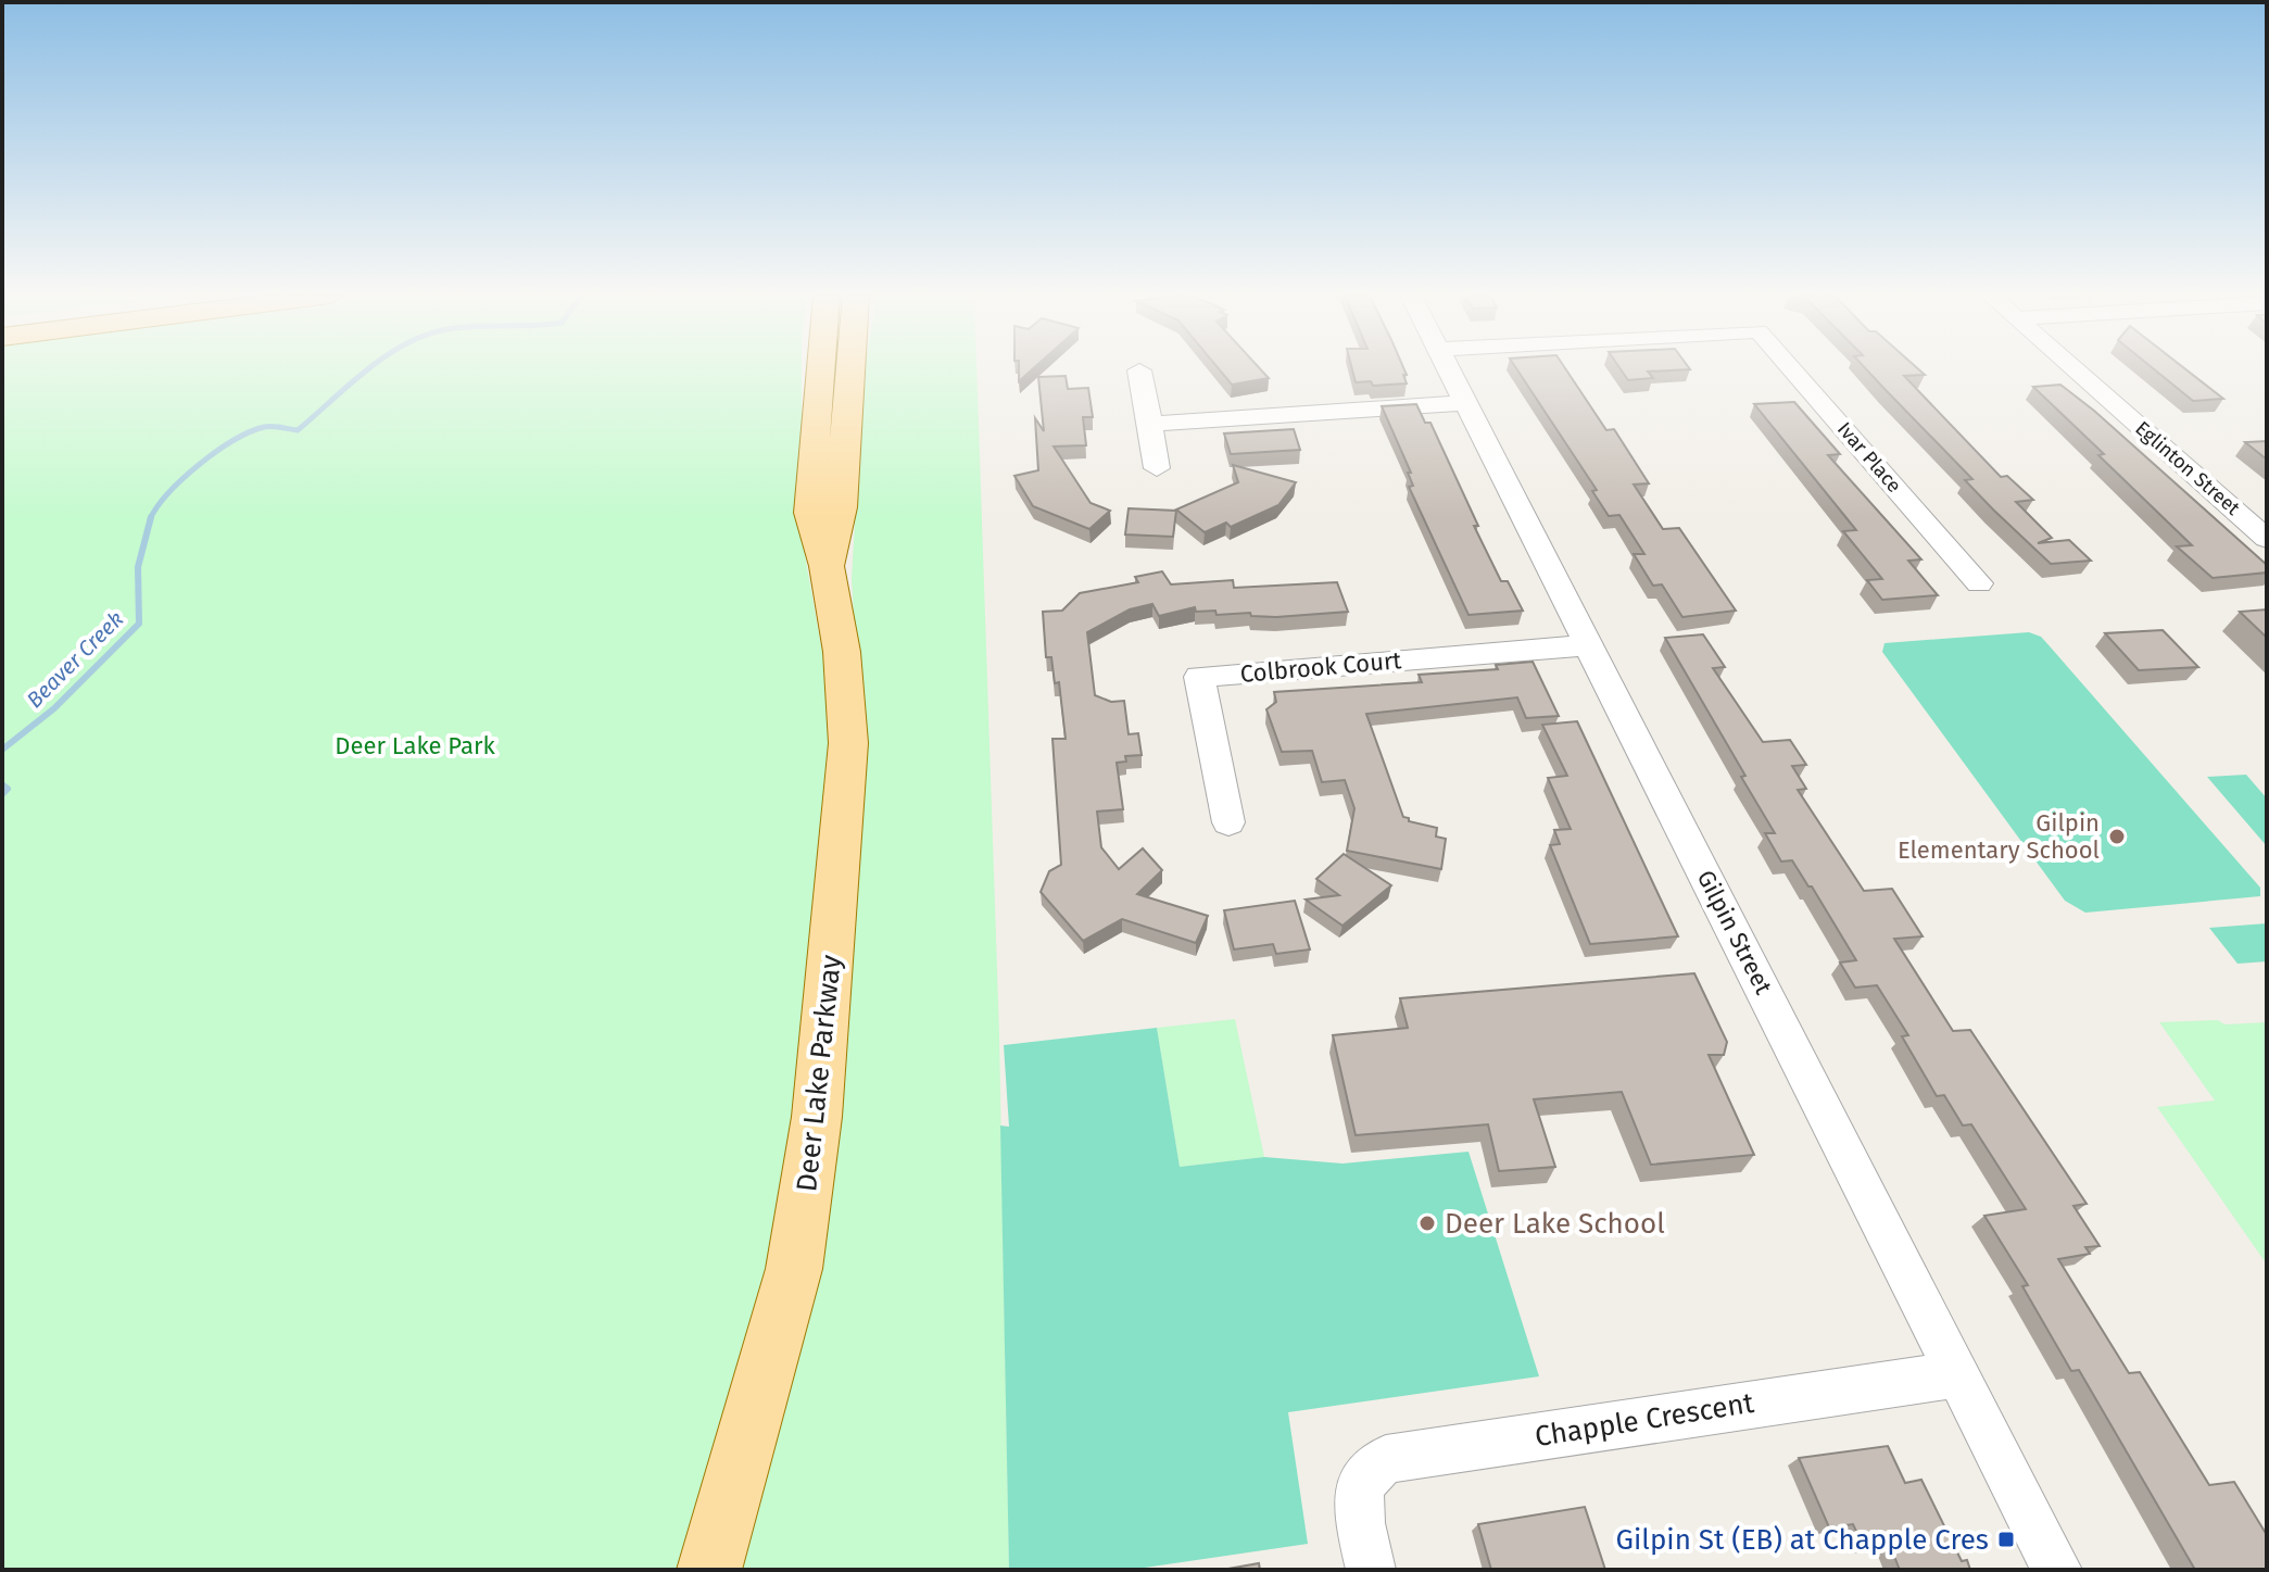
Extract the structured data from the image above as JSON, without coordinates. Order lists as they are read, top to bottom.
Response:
{
  "streets": {
    "main road": ["Deer Lake Parkway"],
    "street": [
      "Ivar Place",
      "Eglinton Street",
      "Colbrook Court",
      "Gilpin Street",
      "Chapple Crescent"
    ]
  },
  "crossings": [
    ["Colbrook Court", "Gilpin Street"],
    ["Gilpin Street", "Chapple Crescent"]
  ],
  "water": ["Beaver Creek"],
  "parks": ["Deer Lake Park"],
  "places": {
    "other": ["Gilpin Elementary School", "Deer Lake School"],
    "transit": ["Gilpin St (EB) at Chapple Cres"]
  }
}
